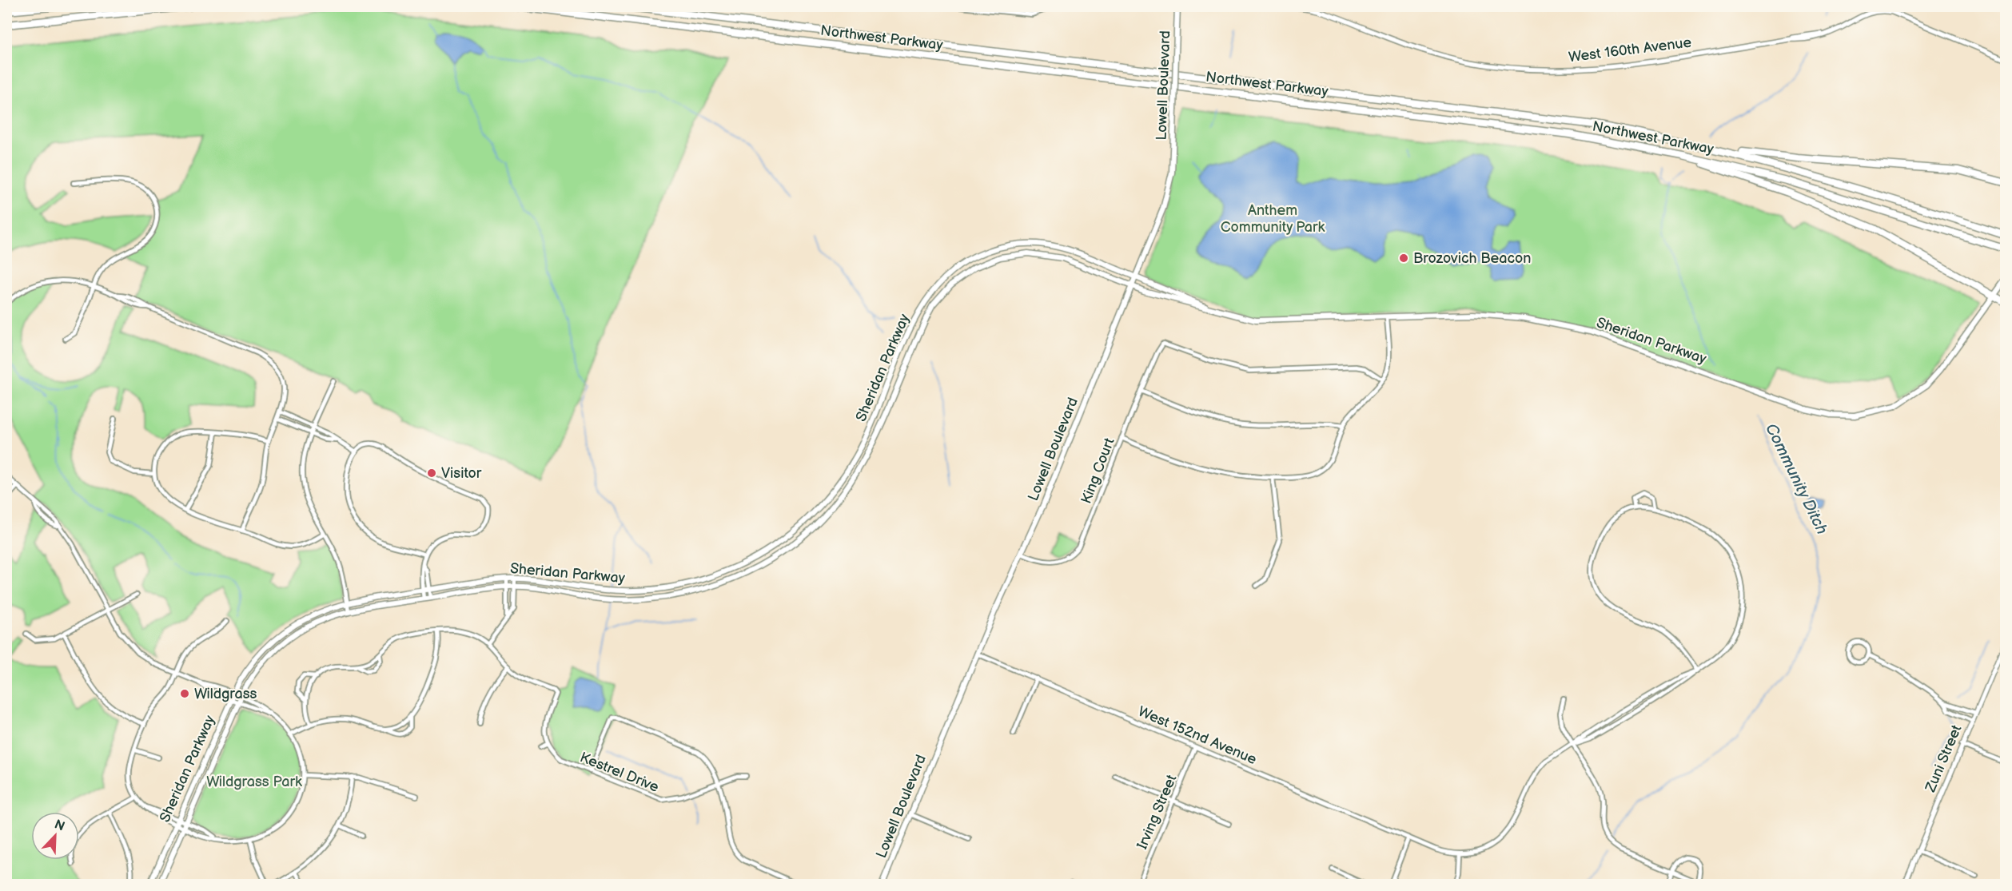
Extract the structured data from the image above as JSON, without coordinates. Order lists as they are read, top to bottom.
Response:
{
  "streets": {
    "highway": ["Northwest Parkway"],
    "main road": ["Lowell Boulevard", "Sheridan Parkway"],
    "street": [
      "West 160th Avenue",
      "King Court",
      "West 152nd Avenue",
      "Zuni Street",
      "Kestrel Drive",
      "Irving Street"
    ]
  },
  "crossings": [
    ["Lowell Boulevard", "Sheridan Parkway"],
    ["Lowell Boulevard", "King Court"],
    ["Lowell Boulevard", "West 152nd Avenue"],
    ["West 152nd Avenue", "Irving Street"]
  ],
  "water": ["Community Ditch"],
  "parks": ["Anthem Community Park", "Wildgrass Park"],
  "places": ["Brozovich Beacon", "Visitor", "Wildgrass"],
  "north": "top right"
}
